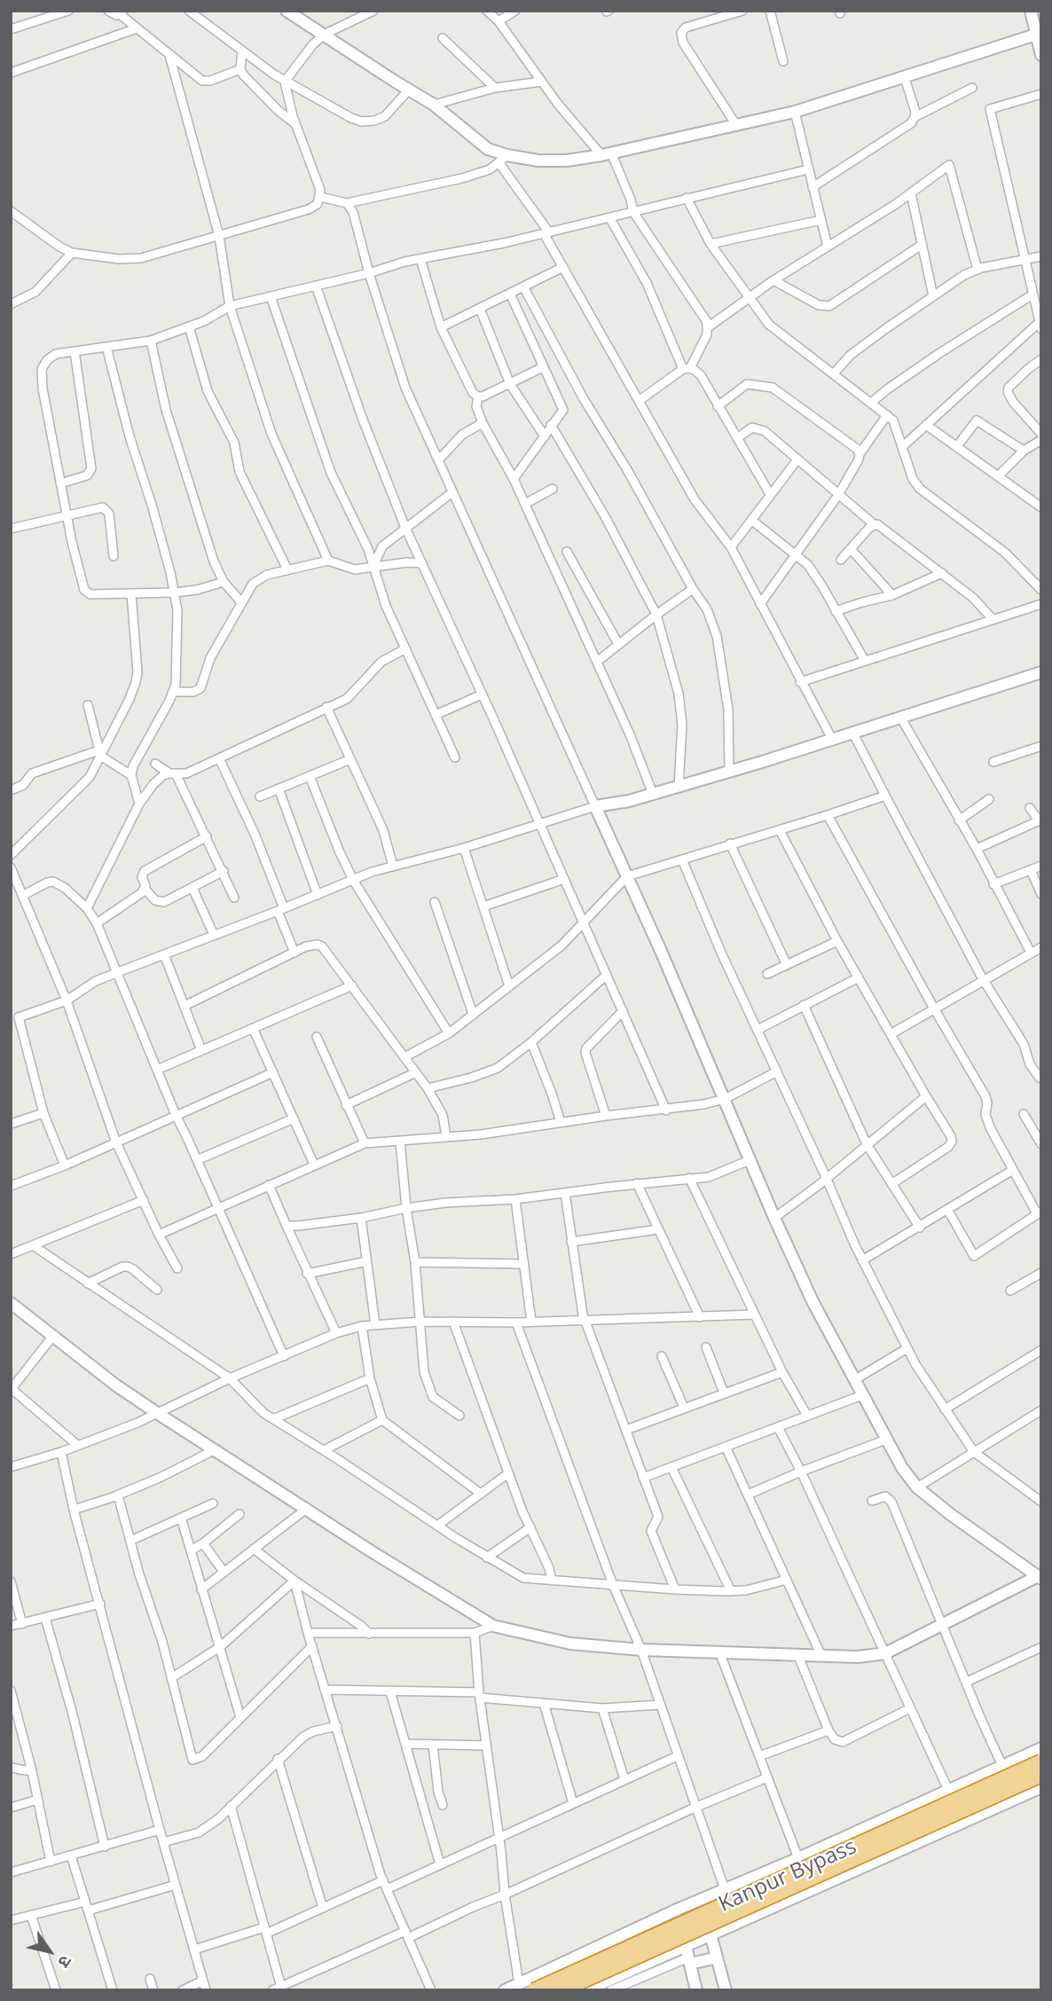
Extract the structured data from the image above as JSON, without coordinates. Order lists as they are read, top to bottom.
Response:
{
  "streets": {
    "highway": ["Kanpur Bypass"]
  },
  "north": "bottom right"
}
